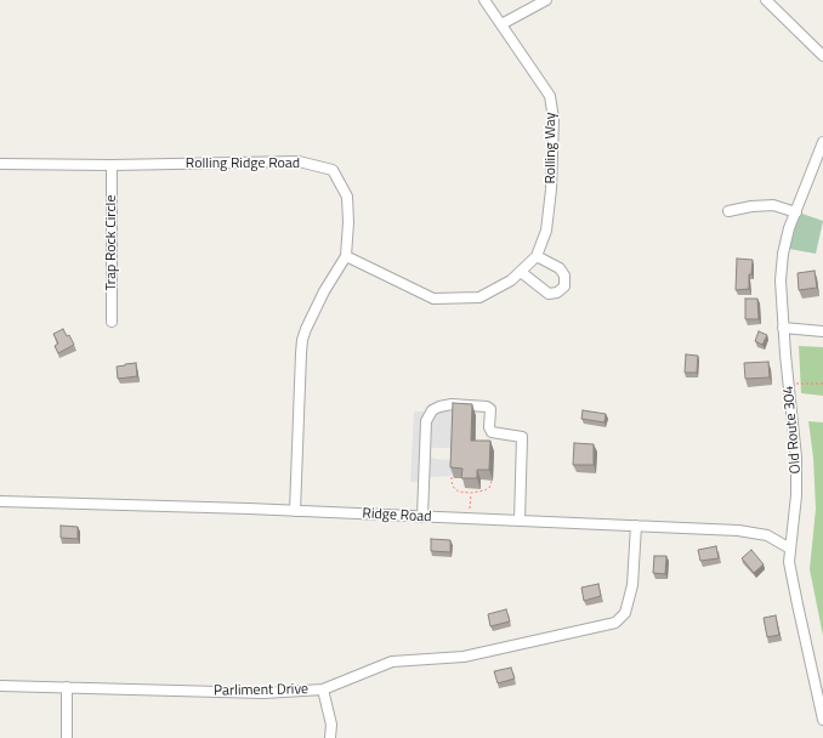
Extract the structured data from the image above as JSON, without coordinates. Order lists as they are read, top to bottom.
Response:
{
  "streets": {
    "street": [
      "Rolling Way",
      "Rolling Ridge Road",
      "Trap Rock Circle",
      "Old Route 304",
      "Ridge Road",
      "Parliment Drive"
    ]
  },
  "crossings": [
    ["Rolling Way", "Rolling Ridge Road"],
    ["Rolling Ridge Road", "Trap Rock Circle"],
    ["Rolling Ridge Road", "Ridge Road"],
    ["Old Route 304", "Ridge Road"],
    ["Ridge Road", "Parliment Drive"]
  ]
}
